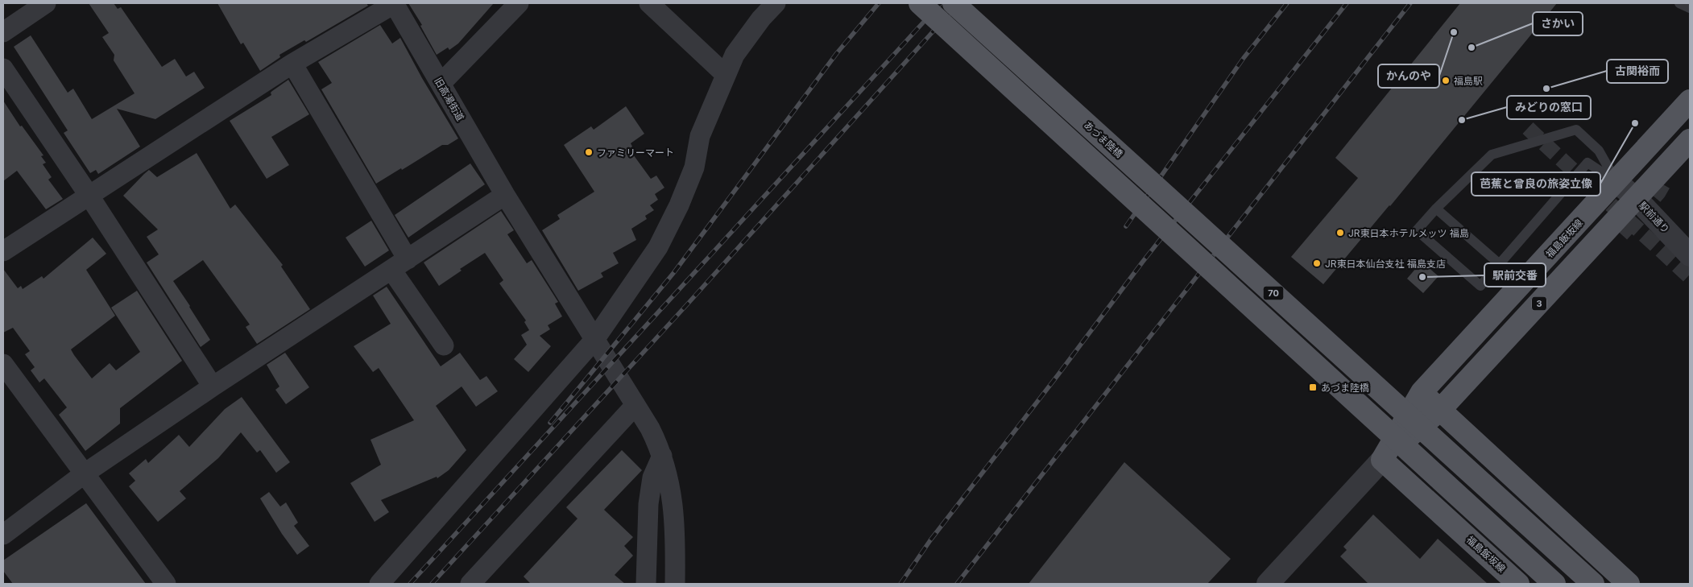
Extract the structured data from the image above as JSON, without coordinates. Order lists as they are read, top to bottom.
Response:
{
  "streets": {
    "main road": [
      "あづま陸橋",
      "福島飯坂線",
      "70",
      "3"
    ],
    "street": ["旧高湯街道", "駅前通り"]
  },
  "crossings": [
    ["駅前通り", "福島飯坂線"],
    ["駅前通り", "3"],
    ["福島飯坂線", "3"]
  ],
  "places": {
    "other": [
      "かんのや",
      "さかい",
      "福島駅",
      "古関裕而",
      "みどりの窓口",
      "芭蕉と曾良の旅姿立像",
      "ファミリーマート",
      "JR東日本ホテルメッツ 福島",
      "JR東日本仙台支社 福島支店",
      "駅前交番"
    ],
    "transit": ["あづま陸橋"]
  }
}
